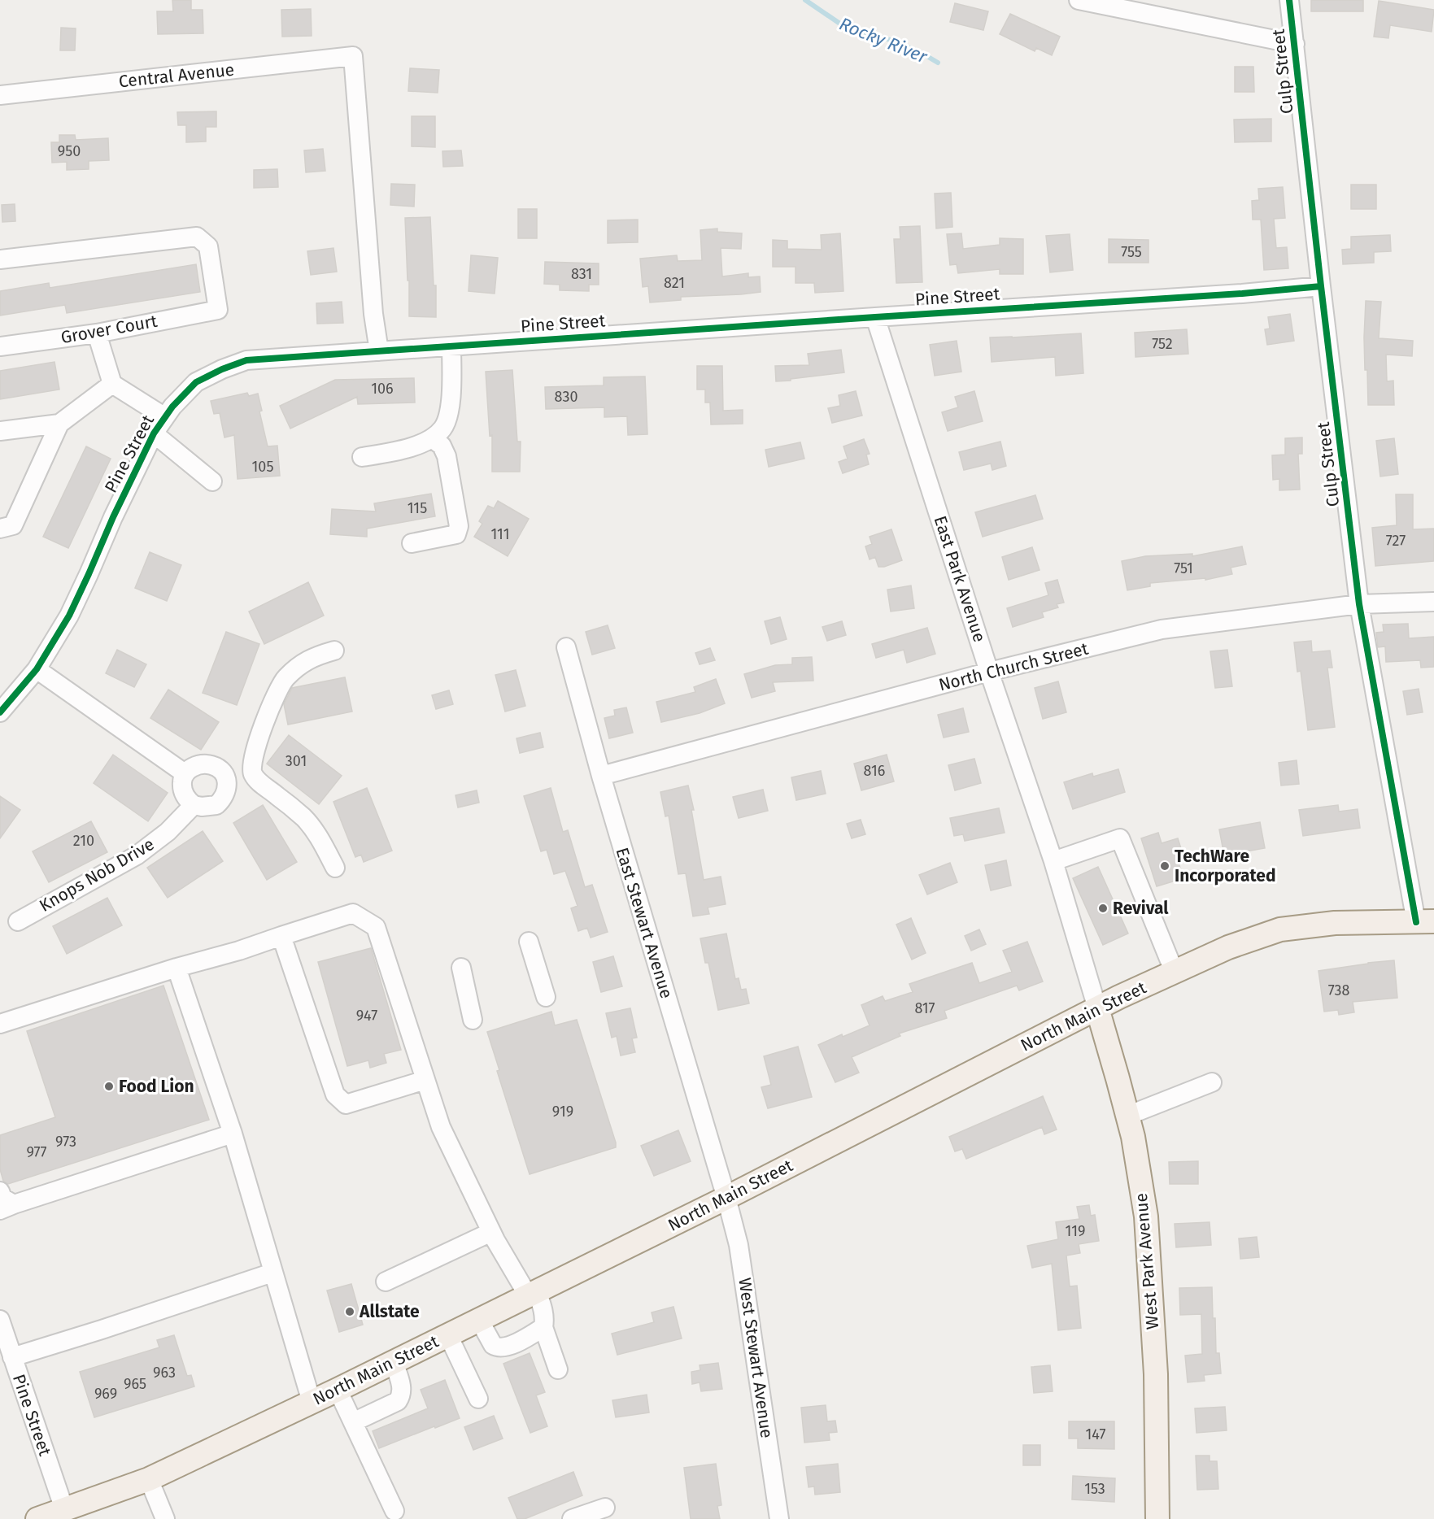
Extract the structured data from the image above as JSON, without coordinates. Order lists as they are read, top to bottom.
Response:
{
  "streets": {
    "main road": ["North Main Street", "West Park Avenue"],
    "street": [
      "Culp Street",
      "Central Avenue",
      "Pine Street",
      "Grover Court",
      "East Park Avenue",
      "North Church Street",
      "Knops Nob Drive",
      "East Stewart Avenue",
      "West Stewart Avenue"
    ]
  },
  "crossings": [
    ["Culp Street", "Pine Street"],
    ["Culp Street", "North Church Street"],
    ["Culp Street", "North Main Street"],
    ["Central Avenue", "Pine Street"],
    ["Pine Street", "East Park Avenue"],
    ["Pine Street", "North Main Street"],
    ["East Park Avenue", "North Church Street"],
    ["East Park Avenue", "North Main Street"],
    ["East Park Avenue", "West Park Avenue"],
    ["North Church Street", "East Stewart Avenue"],
    ["East Stewart Avenue", "North Main Street"],
    ["East Stewart Avenue", "West Stewart Avenue"],
    ["North Main Street", "West Park Avenue"],
    ["North Main Street", "West Stewart Avenue"]
  ],
  "water": ["Rocky River"],
  "places": [
    "TechWare Incorporated",
    "Revival",
    "Food Lion",
    "Allstate"
  ],
  "house_numbers": [
    "950",
    "755",
    "831",
    "821",
    "752",
    "106",
    "830",
    "105",
    "115",
    "111",
    "727",
    "751",
    "301",
    "816",
    "210",
    "738",
    "817",
    "947",
    "919",
    "973",
    "977",
    "119",
    "963",
    "965",
    "969",
    "147",
    "153"
  ]
}
